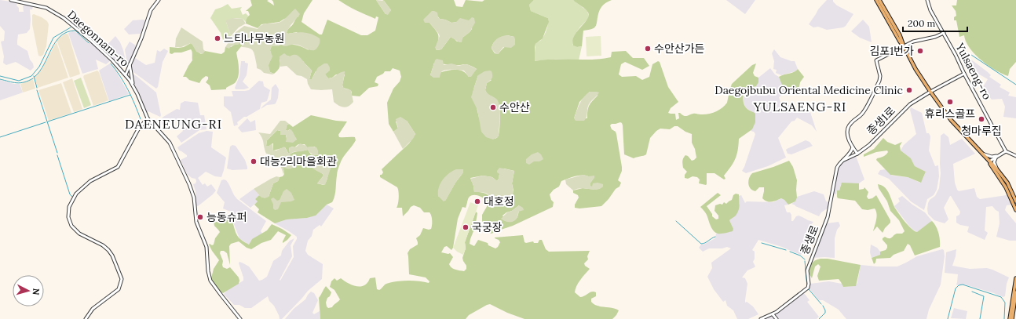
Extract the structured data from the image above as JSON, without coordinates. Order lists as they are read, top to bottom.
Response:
{
  "streets": {
    "street": [
      "Daegonnam-ro",
      "Yulsaeng-ro",
      "종생1로",
      "종생로"
    ]
  },
  "crossings": [
    ["Yulsaeng-ro", "종생1로"],
    ["종생1로", "종생로"]
  ],
  "districts": ["YULSAENG-RI", "DAENEUNG-RI"],
  "places": [
    "느티나무농원",
    "수안산가든",
    "김포1번가",
    "Daegojbubu Oriental Medicine Clinic",
    "휴리스골프",
    "수안산",
    "청마루집",
    "대능2리마을회관",
    "대호정",
    "능동슈퍼",
    "국궁장"
  ],
  "scale_bar": "200 m",
  "north": "right"
}
